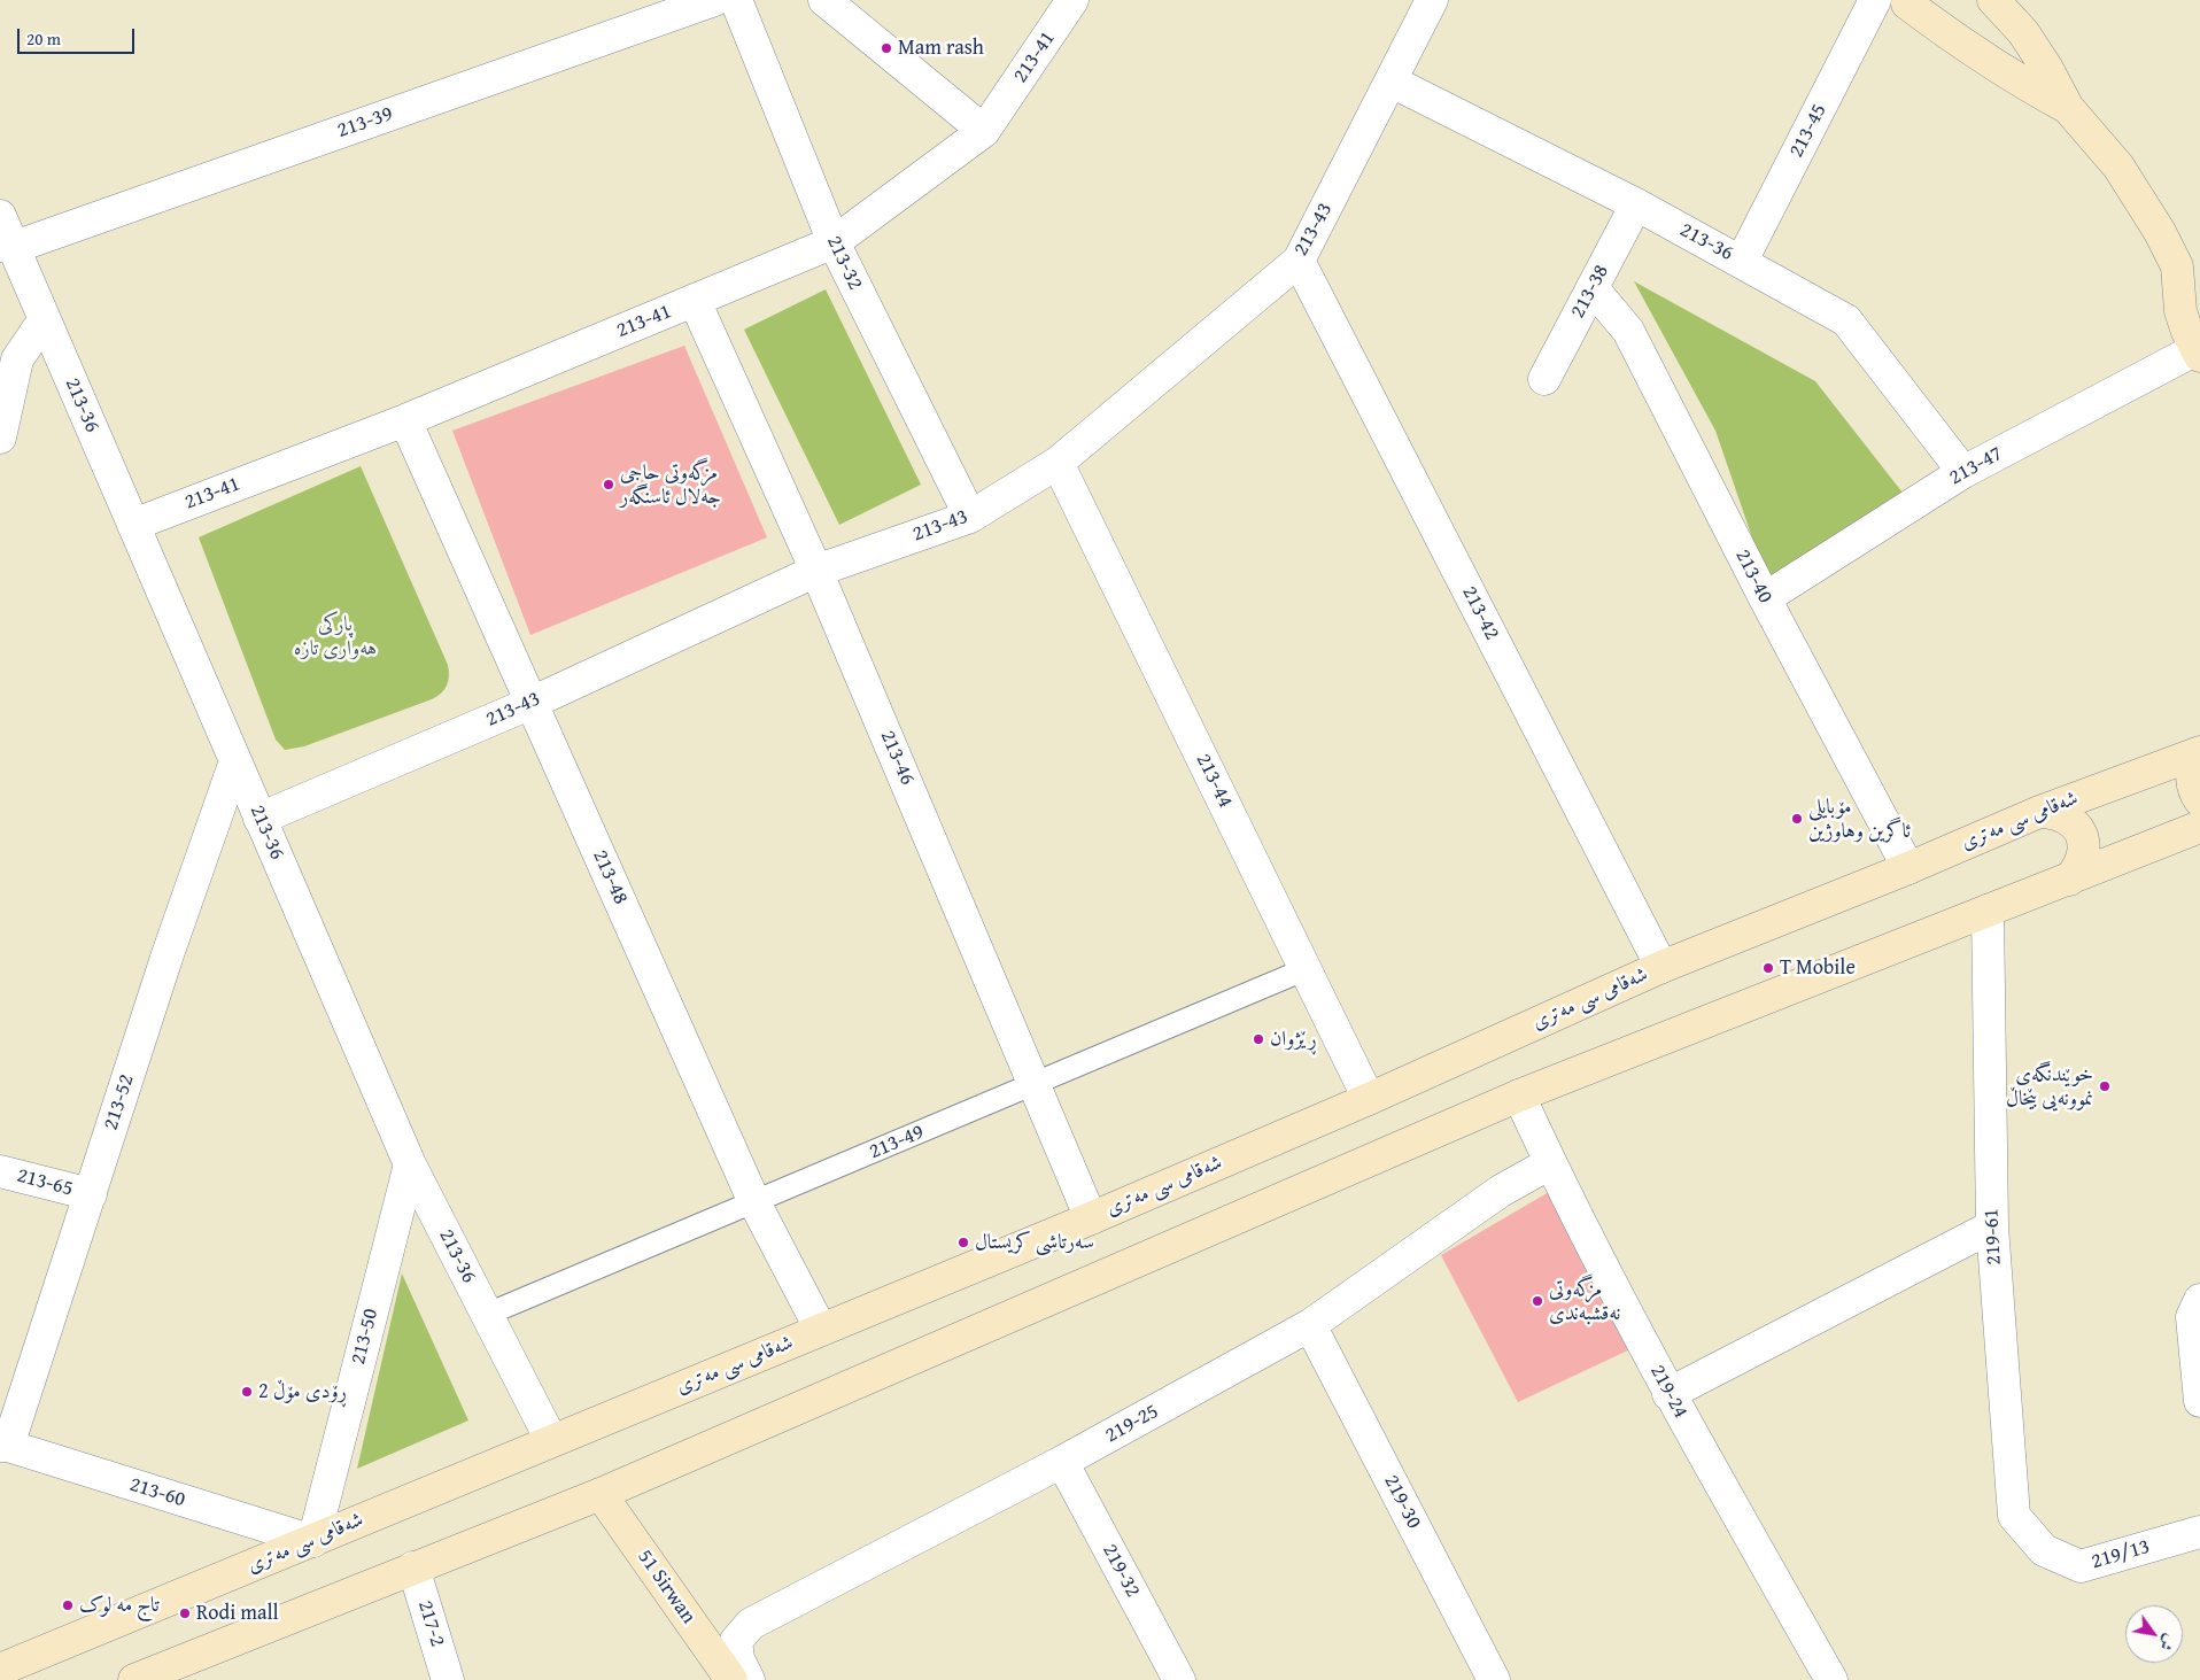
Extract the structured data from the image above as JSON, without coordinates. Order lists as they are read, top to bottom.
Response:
{
  "streets": {
    "main road": ["شەقامی سی مەتری", "51 Sirwan"],
    "street": [
      "213-41",
      "213-39",
      "213-45",
      "213-43",
      "213-36",
      "213-32",
      "213-38",
      "213-47",
      "213-40",
      "213-42",
      "213-46",
      "213-44",
      "213-48",
      "213-52",
      "213-65",
      "219-61",
      "213-50",
      "219-24",
      "219-25",
      "213-60",
      "219-30",
      "219/13",
      "219-32",
      "217-2"
    ],
    "lane": ["213-49"]
  },
  "crossings": [
    ["213-41", "213-36"],
    ["213-41", "213-32"],
    ["213-41", "213-46"],
    ["213-41", "213-48"],
    ["213-39", "213-36"],
    ["213-45", "213-36"],
    ["213-43", "213-36"],
    ["213-43", "213-32"],
    ["213-43", "213-42"],
    ["213-43", "213-46"],
    ["213-43", "213-44"],
    ["213-43", "213-48"],
    ["213-36", "213-38"],
    ["213-36", "213-47"],
    ["213-36", "شەقامی سی مەتری"],
    ["213-36", "213-52"],
    ["213-36", "213-49"],
    ["213-36", "213-50"],
    ["213-38", "213-40"],
    ["213-47", "213-40"],
    ["213-40", "شەقامی سی مەتری"],
    ["213-42", "شەقامی سی مەتری"],
    ["213-46", "شەقامی سی مەتری"],
    ["213-46", "213-49"],
    ["213-44", "شەقامی سی مەتری"],
    ["213-44", "213-49"],
    ["شەقامی سی مەتری", "213-48"],
    ["شەقامی سی مەتری", "213-50"],
    ["شەقامی سی مەتری", "213-60"],
    ["213-48", "213-49"],
    ["213-52", "213-65"],
    ["213-52", "213-60"],
    ["219-61", "219/13"],
    ["213-50", "213-60"],
    ["219-24", "219-25"],
    ["219-25", "219-30"],
    ["219-25", "219-32"]
  ],
  "parks": ["پارکی هەواری تازە"],
  "places": [
    "Mam rash",
    "مزگەوتی حاجی جەلال ئاسنگەر",
    "مۆبایلی ئاگرین وهاوژین",
    "T Mobile",
    "ڕێژوان",
    "خوێندنگەی نموونەیی بێخاڵ",
    "سەرتاشی کریستال",
    "مزگەوتی نەقشبەندی",
    "ڕۆدی مۆڵ 2",
    "تاج مه لوک",
    "Rodi mall"
  ],
  "scale_bar": "20 m",
  "north": "bottom right"
}
